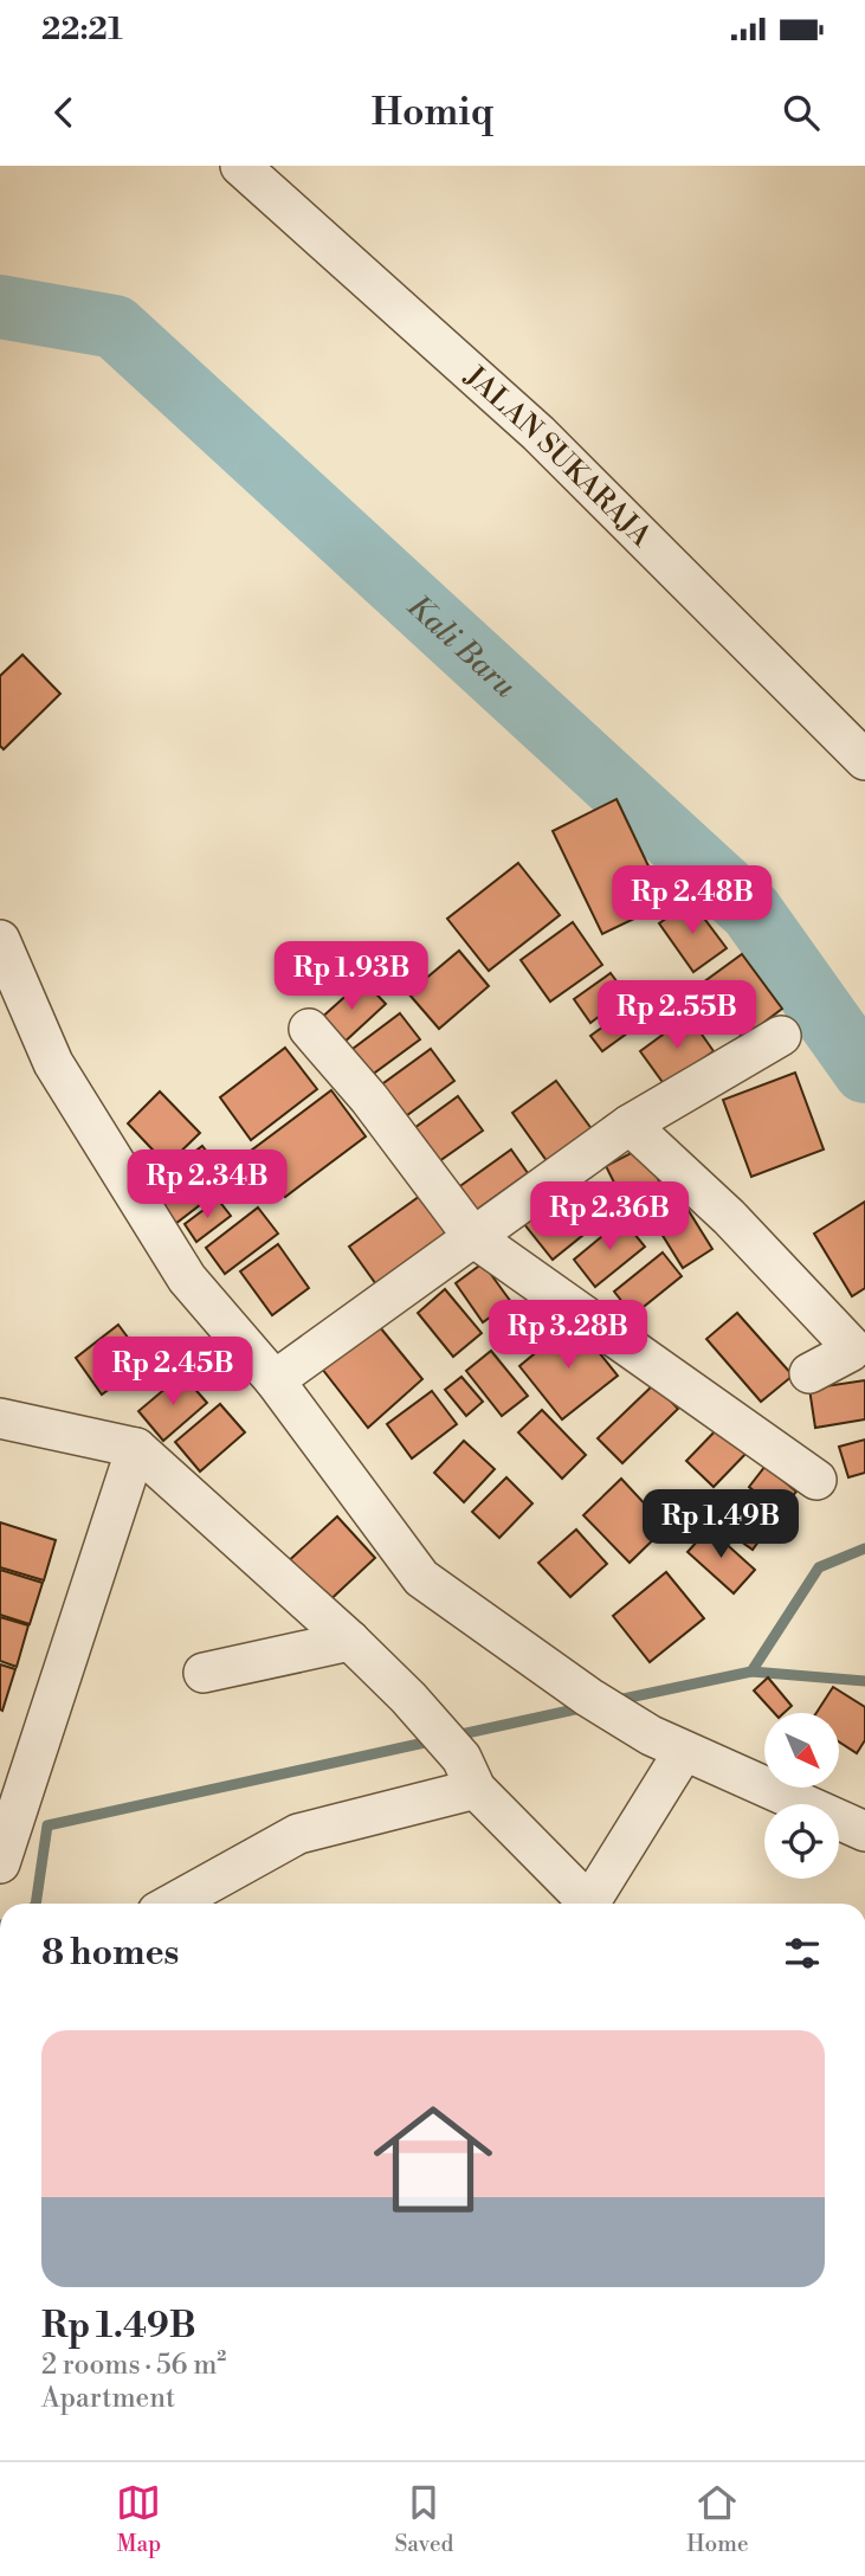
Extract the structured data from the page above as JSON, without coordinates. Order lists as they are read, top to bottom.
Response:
{
  "streets": {
    "street": ["JALAN SUKARAJA"]
  },
  "water": ["Kali Baru"],
  "north": "bottom right",
  "page": {
    "status": "22:21",
    "header": "Homiq",
    "price": [
      "Rp 2.48B",
      "Rp 1.93B",
      "Rp 2.55B",
      "Rp 2.34B",
      "Rp 2.36B",
      "Rp 3.28B",
      "Rp 2.45B",
      "Rp 1.49B"
    ],
    "heading": "8 homes",
    "list": [
      {
        "name": "Rp 1.49B",
        "note": "2 rooms · 56 m² · Apartment"
      }
    ],
    "tabs": ["Map", "Saved", "Home"]
  }
}
